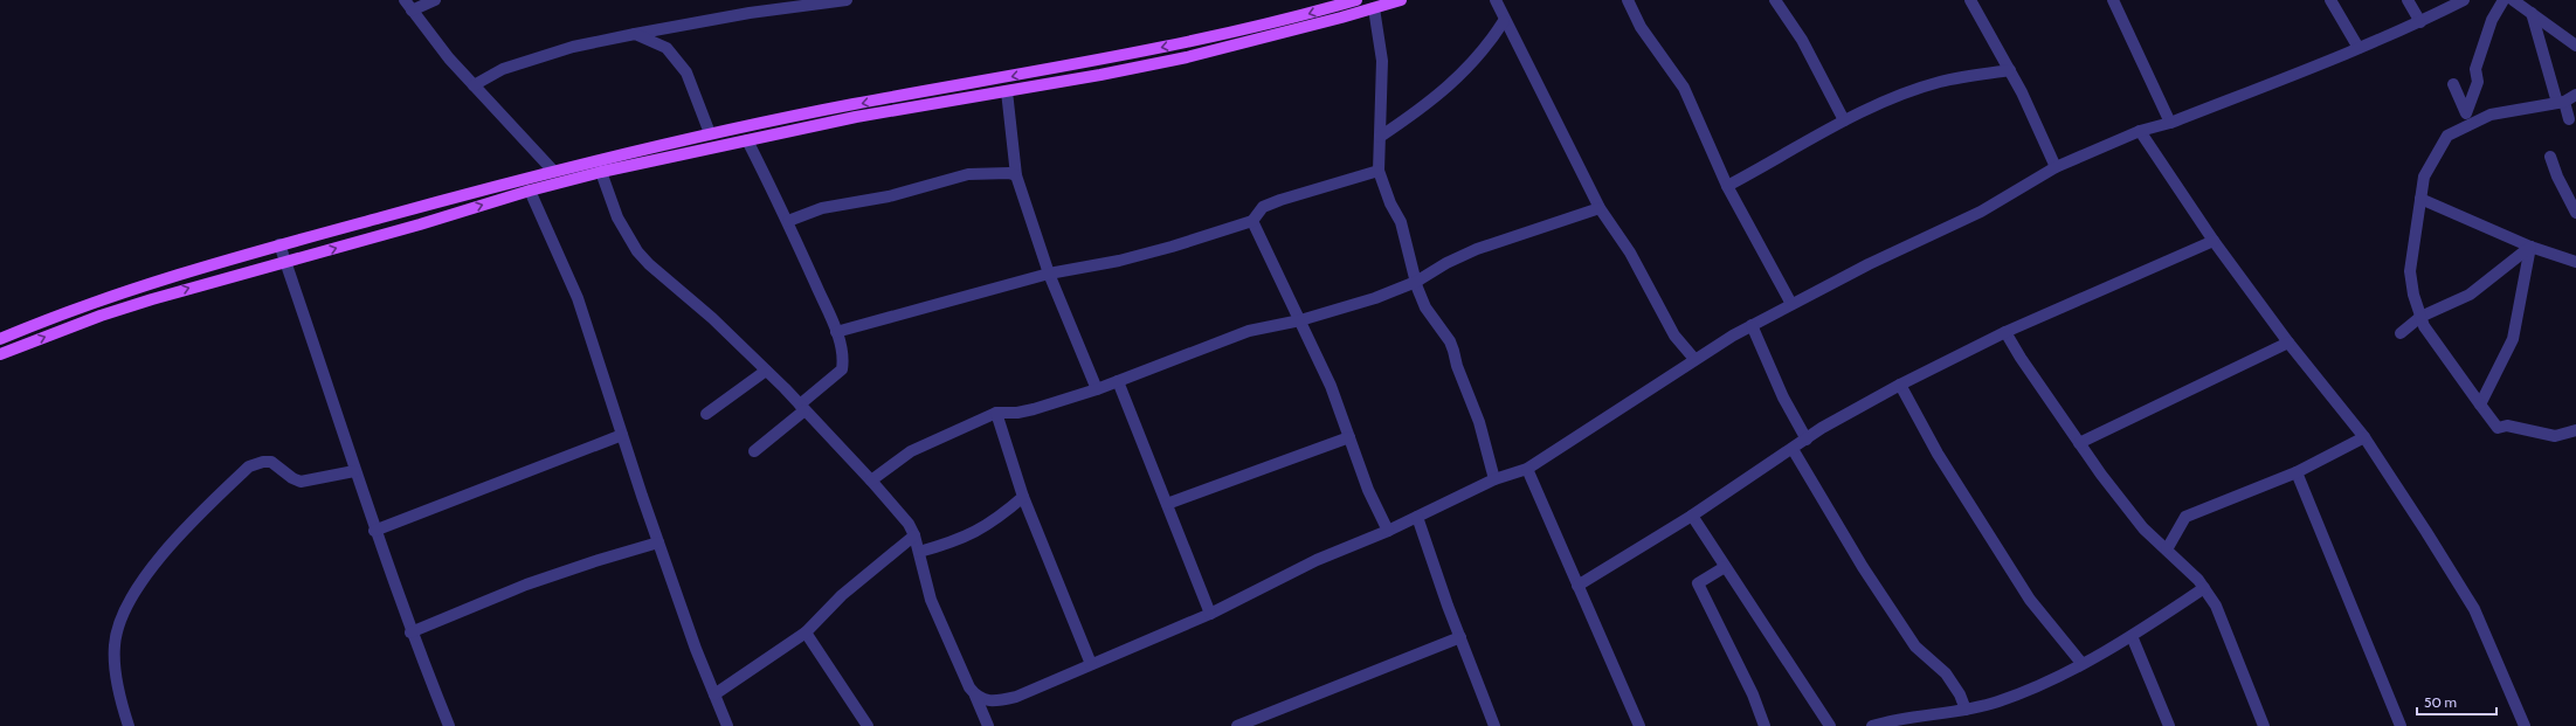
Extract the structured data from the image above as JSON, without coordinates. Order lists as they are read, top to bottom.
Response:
{
  "scale_bar": "50 m"
}
